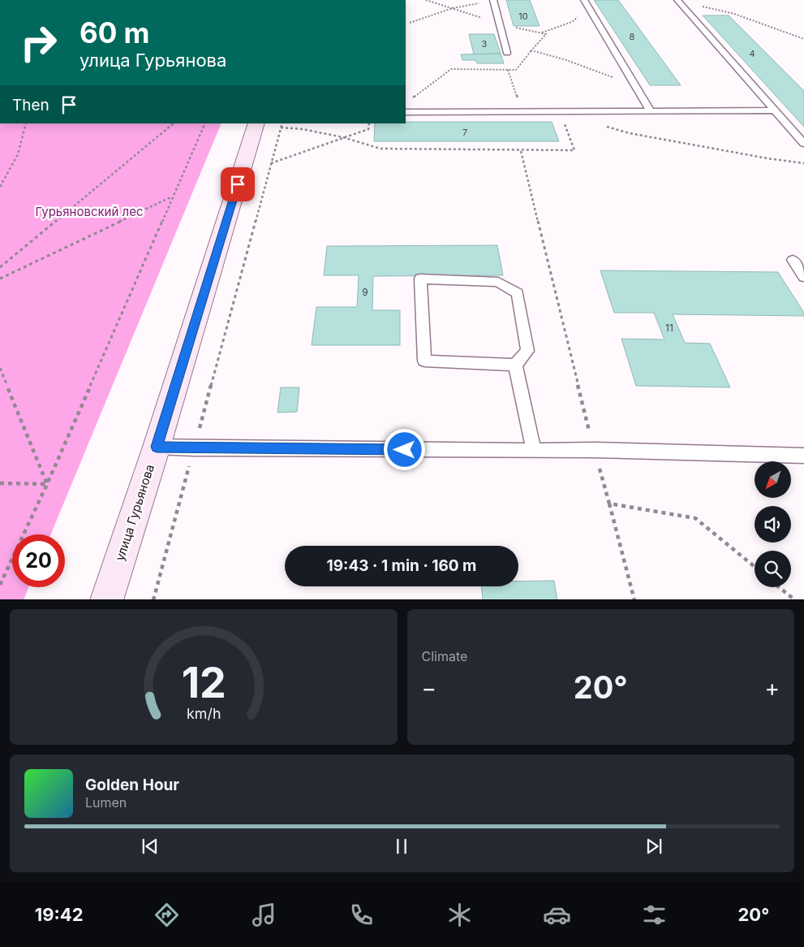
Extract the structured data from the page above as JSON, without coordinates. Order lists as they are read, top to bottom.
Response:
{
  "streets": {
    "street": ["улица Гурьянова"]
  },
  "parks": ["Гурьяновский лес"],
  "house_numbers": [
    "10",
    "8",
    "3",
    "4",
    "7",
    "9",
    "11"
  ],
  "north": "bottom left",
  "page": {
    "turn": ["60 m", "улица Гурьянова"],
    "then": "Then",
    "limit": "20",
    "trip": "19:43 · 1 min · 160 m",
    "tile": "Climate",
    "heat": ["−", "20°", "+"],
    "song": ["Golden Hour", "Lumen"],
    "tabs": ["19:42", "20°"],
    "gauge": ["12", "km/h"]
  }
}
